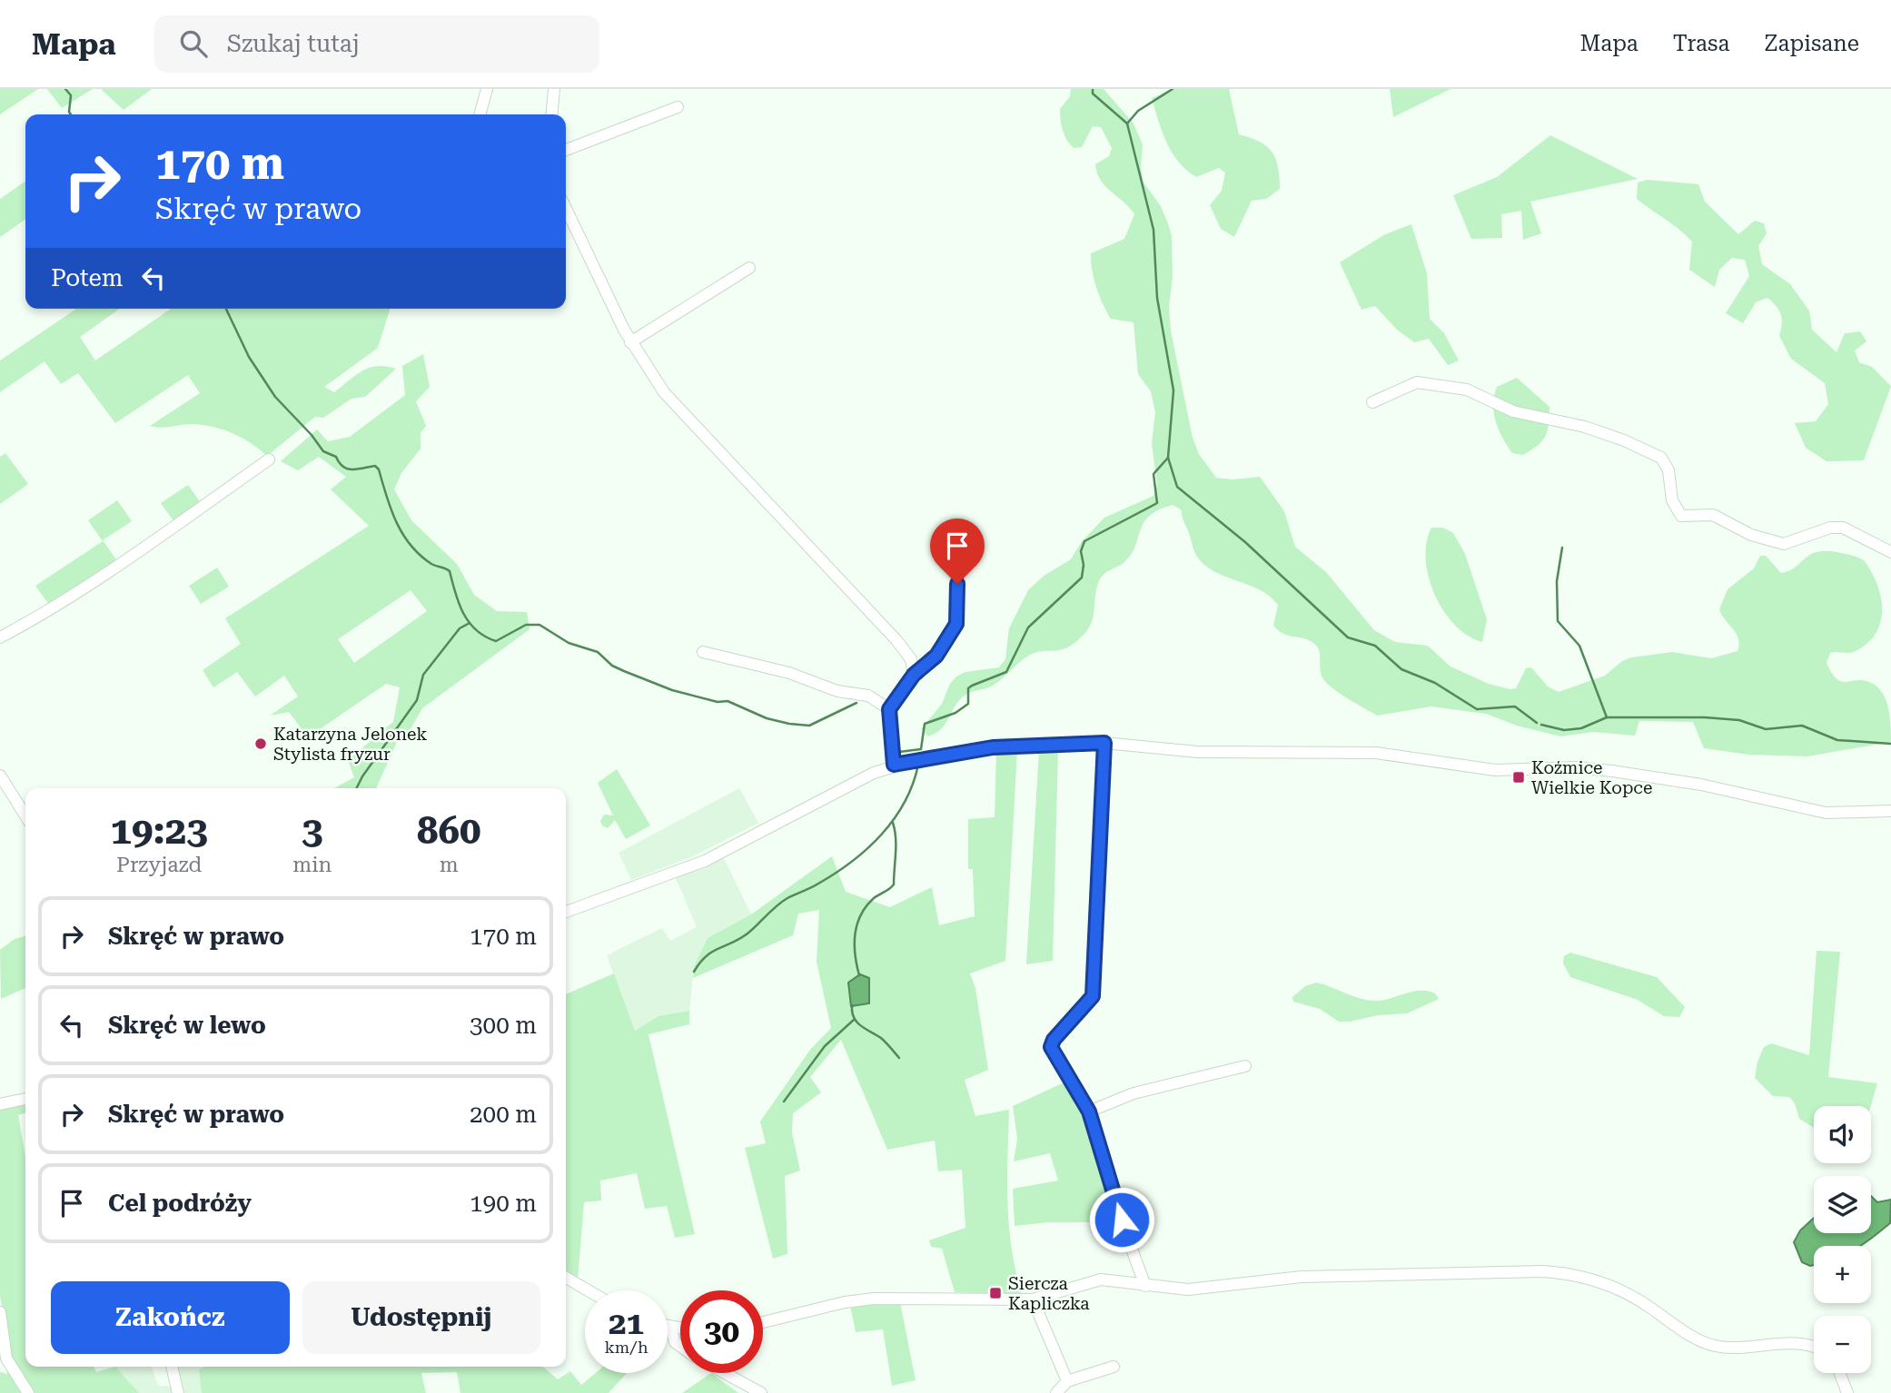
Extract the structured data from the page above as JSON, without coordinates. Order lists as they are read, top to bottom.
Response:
{
  "places": {
    "other": ["Katarzyna Jelonek Stylista fryzur"],
    "transit": ["Koźmice Wielkie Kopce", "Siercza Kapliczka"]
  },
  "page": {
    "header": "Mapa",
    "search": "Szukaj tutaj",
    "nav": ["Mapa", "Trasa", "Zapisane"],
    "turn": ["170 m", "Skręć w prawo"],
    "then": "Potem",
    "eta": [
      "19:23",
      "Przyjazd",
      "3",
      "min",
      "860",
      "m"
    ],
    "list": [
      {
        "name": "Skręć w prawo",
        "value": "170 m"
      },
      {
        "name": "Skręć w lewo",
        "value": "300 m"
      },
      {
        "name": "Skręć w prawo",
        "value": "200 m"
      },
      {
        "name": "Cel podróży",
        "value": "190 m"
      }
    ],
    "map_buttons": ["+", "−"],
    "buttons": ["Zakończ", "Udostępnij"],
    "speed": "21 km/h",
    "limit": "30"
  }
}
